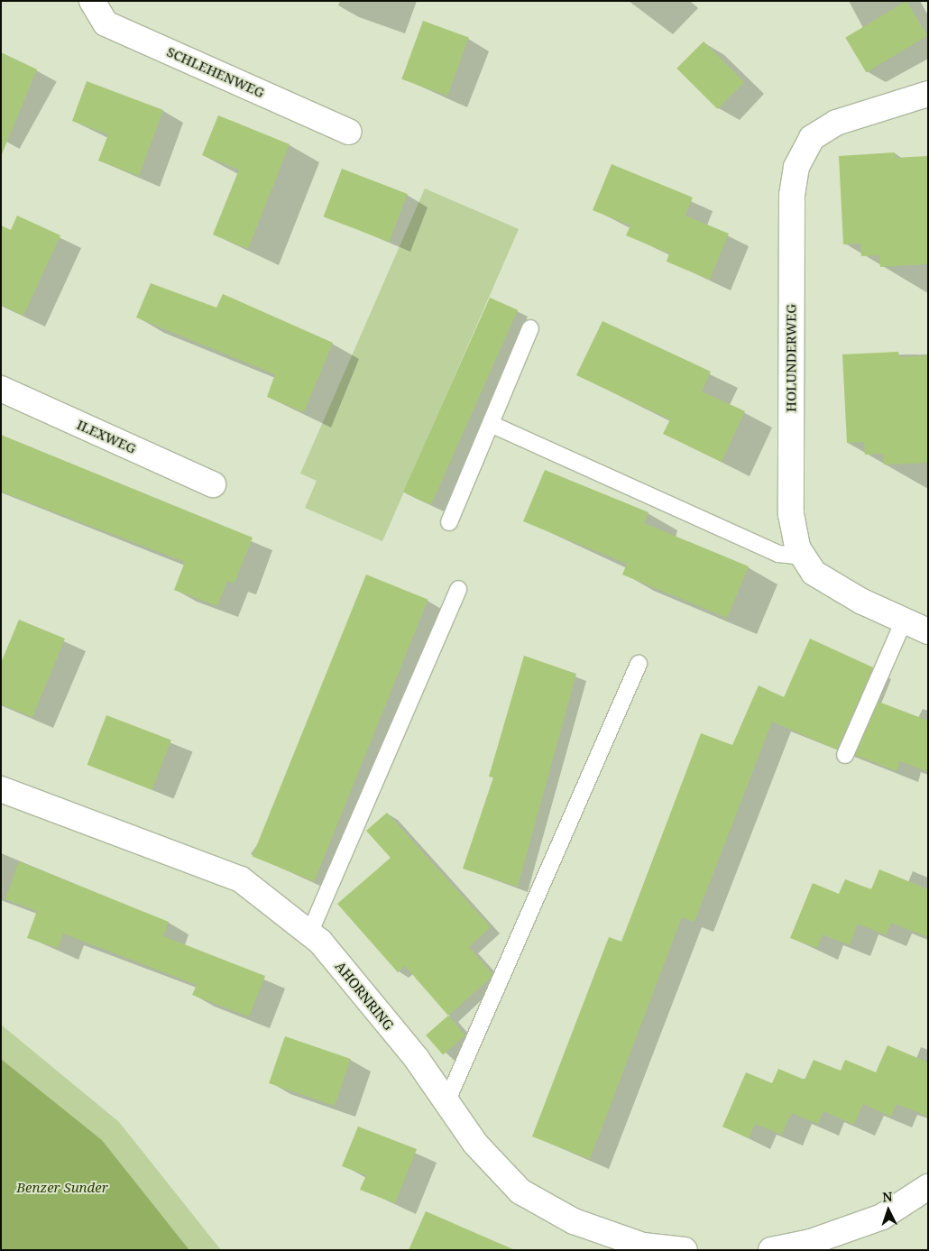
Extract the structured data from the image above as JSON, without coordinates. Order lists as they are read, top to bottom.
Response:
{
  "streets": {
    "street": [
      "SCHLEHENWEG",
      "HOLUNDERWEG",
      "ILEXWEG",
      "AHORNRING"
    ]
  },
  "parks": ["Benzer Sunder"],
  "north": "top"
}
